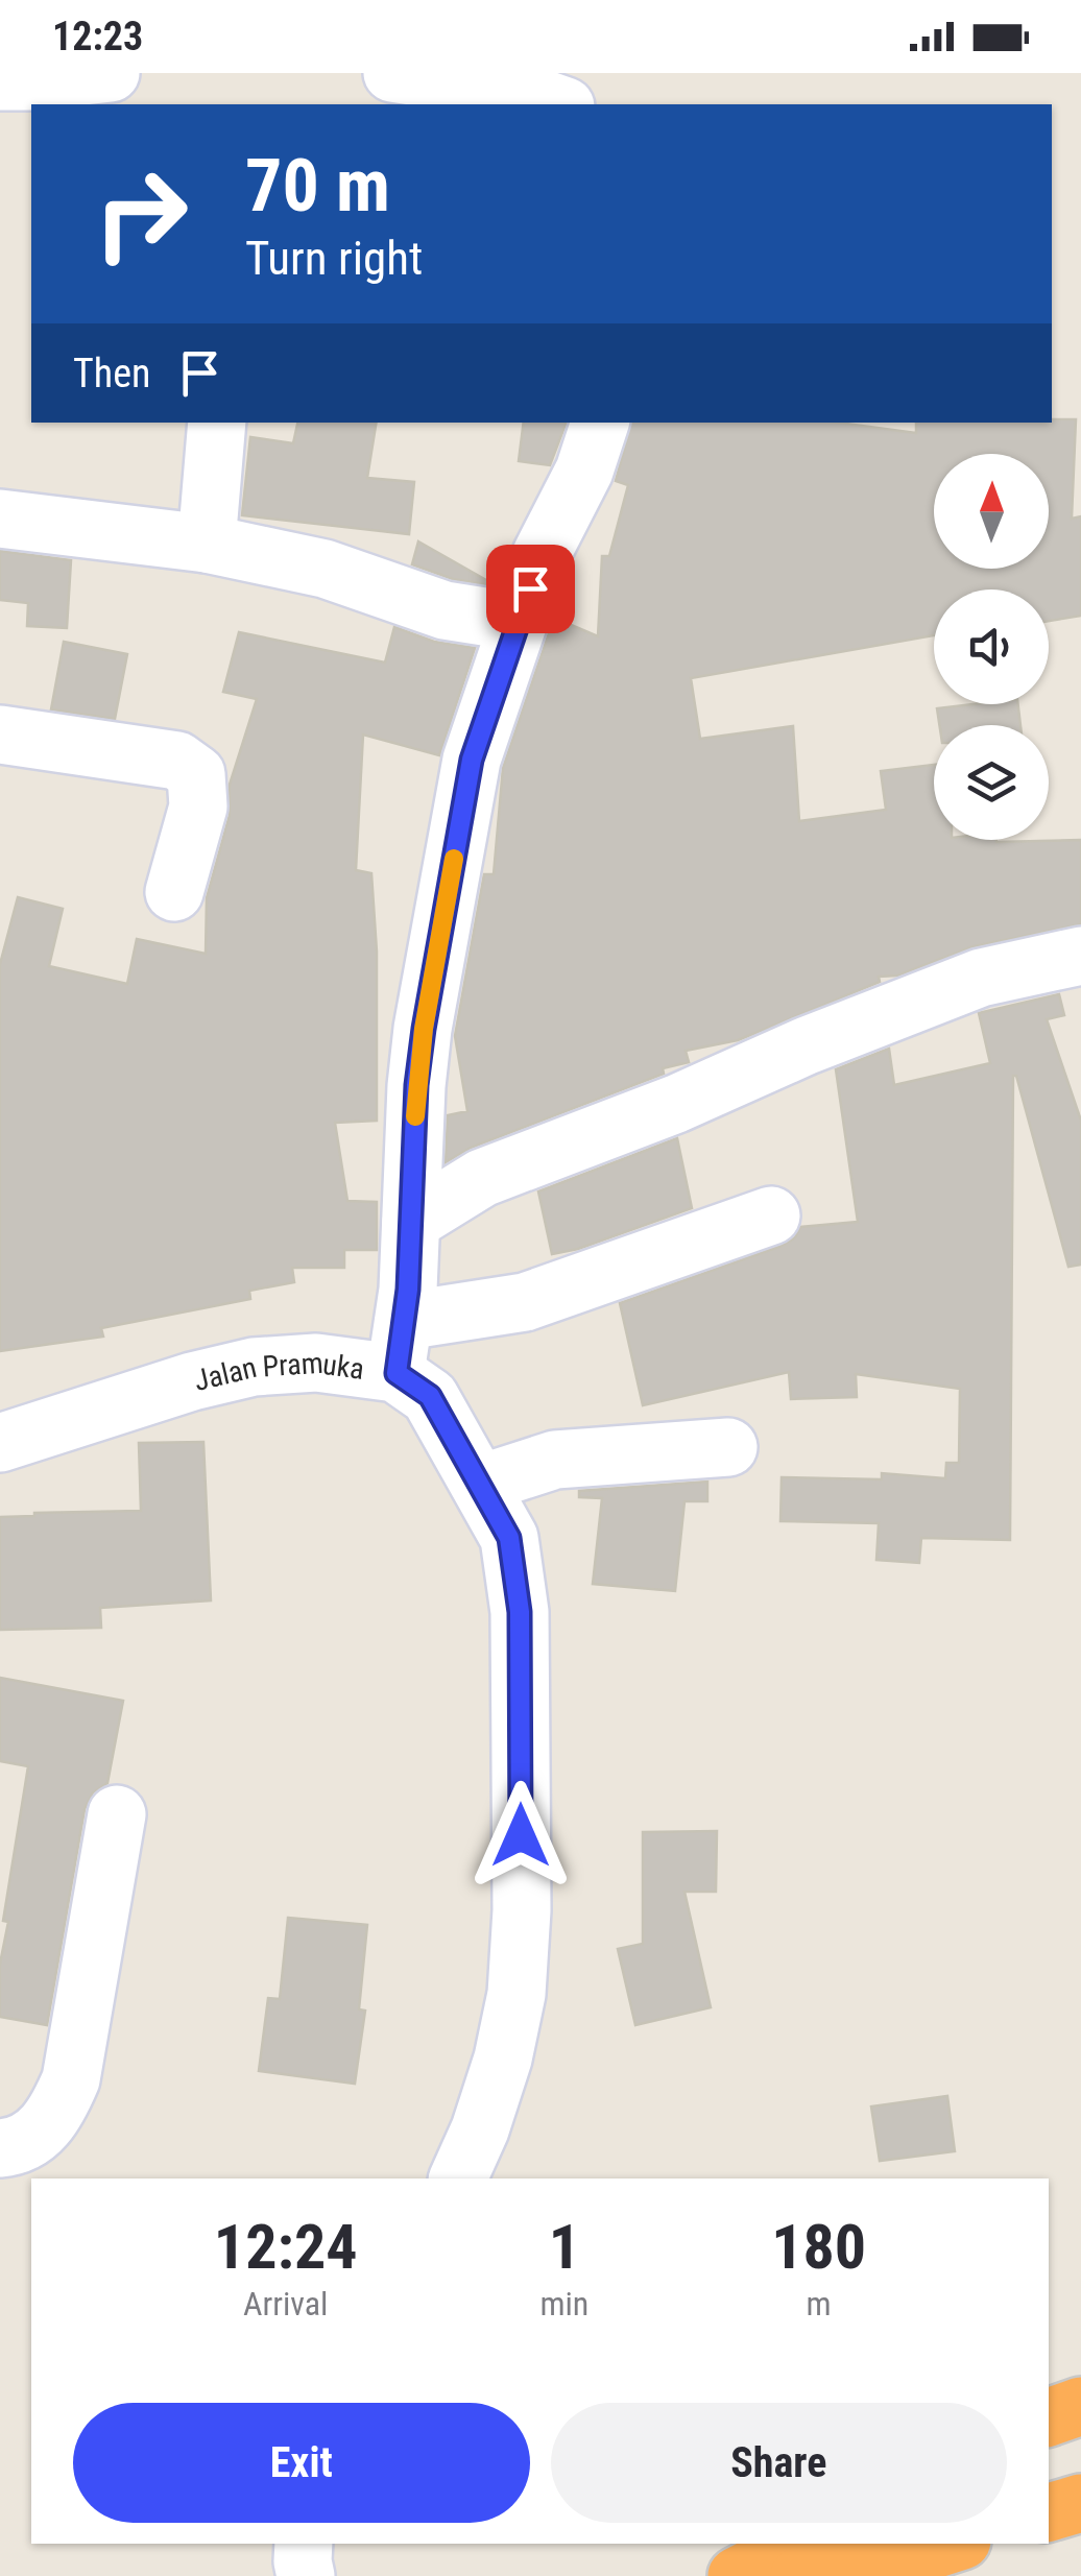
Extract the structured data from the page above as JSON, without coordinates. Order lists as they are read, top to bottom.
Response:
{
  "streets": {
    "street": ["Jalan Pramuka"]
  },
  "north": "top",
  "page": {
    "status": "12:23",
    "turn": ["70 m", "Turn right"],
    "then": "Then",
    "eta": [
      "12:24",
      "Arrival",
      "1",
      "min",
      "180",
      "m"
    ],
    "buttons": ["Exit", "Share"]
  }
}
